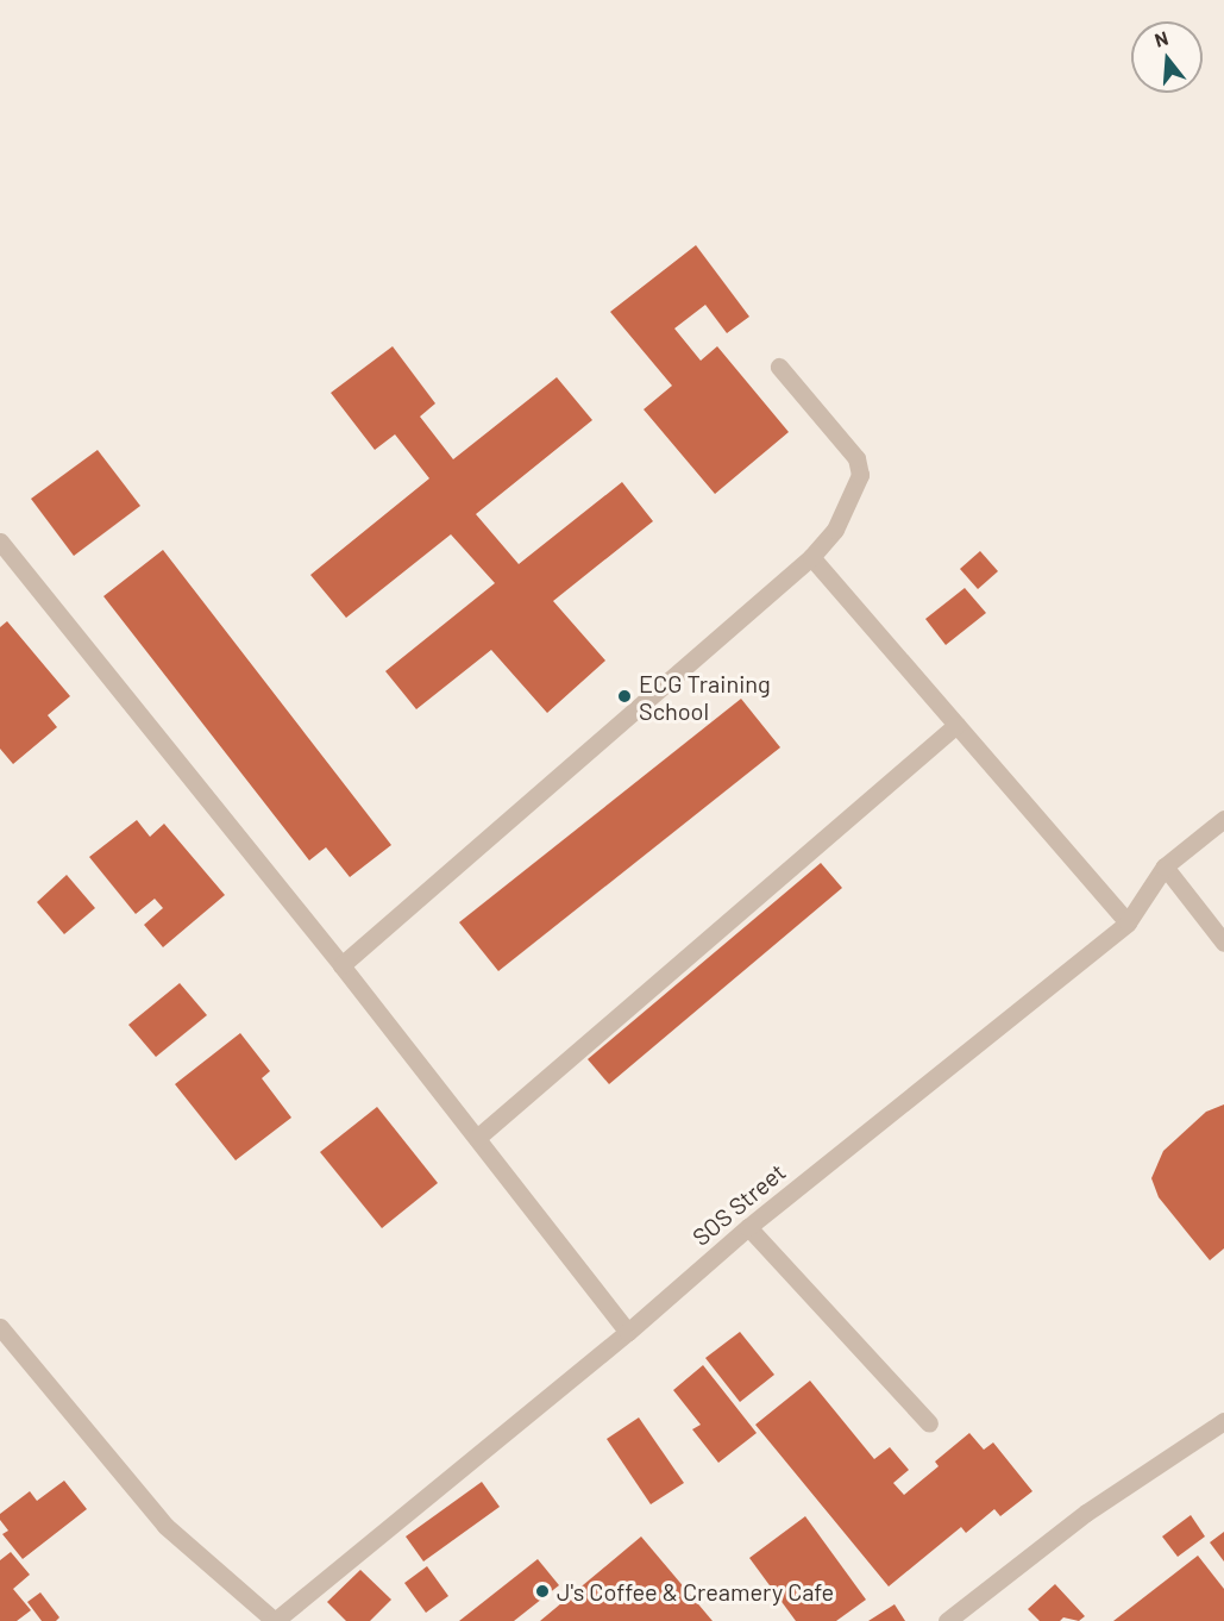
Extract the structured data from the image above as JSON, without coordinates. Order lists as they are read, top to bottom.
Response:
{
  "streets": {
    "street": ["SOS Street"]
  },
  "places": ["ECG Training School", "J's Coffee & Creamery Cafe"],
  "north": "top"
}
